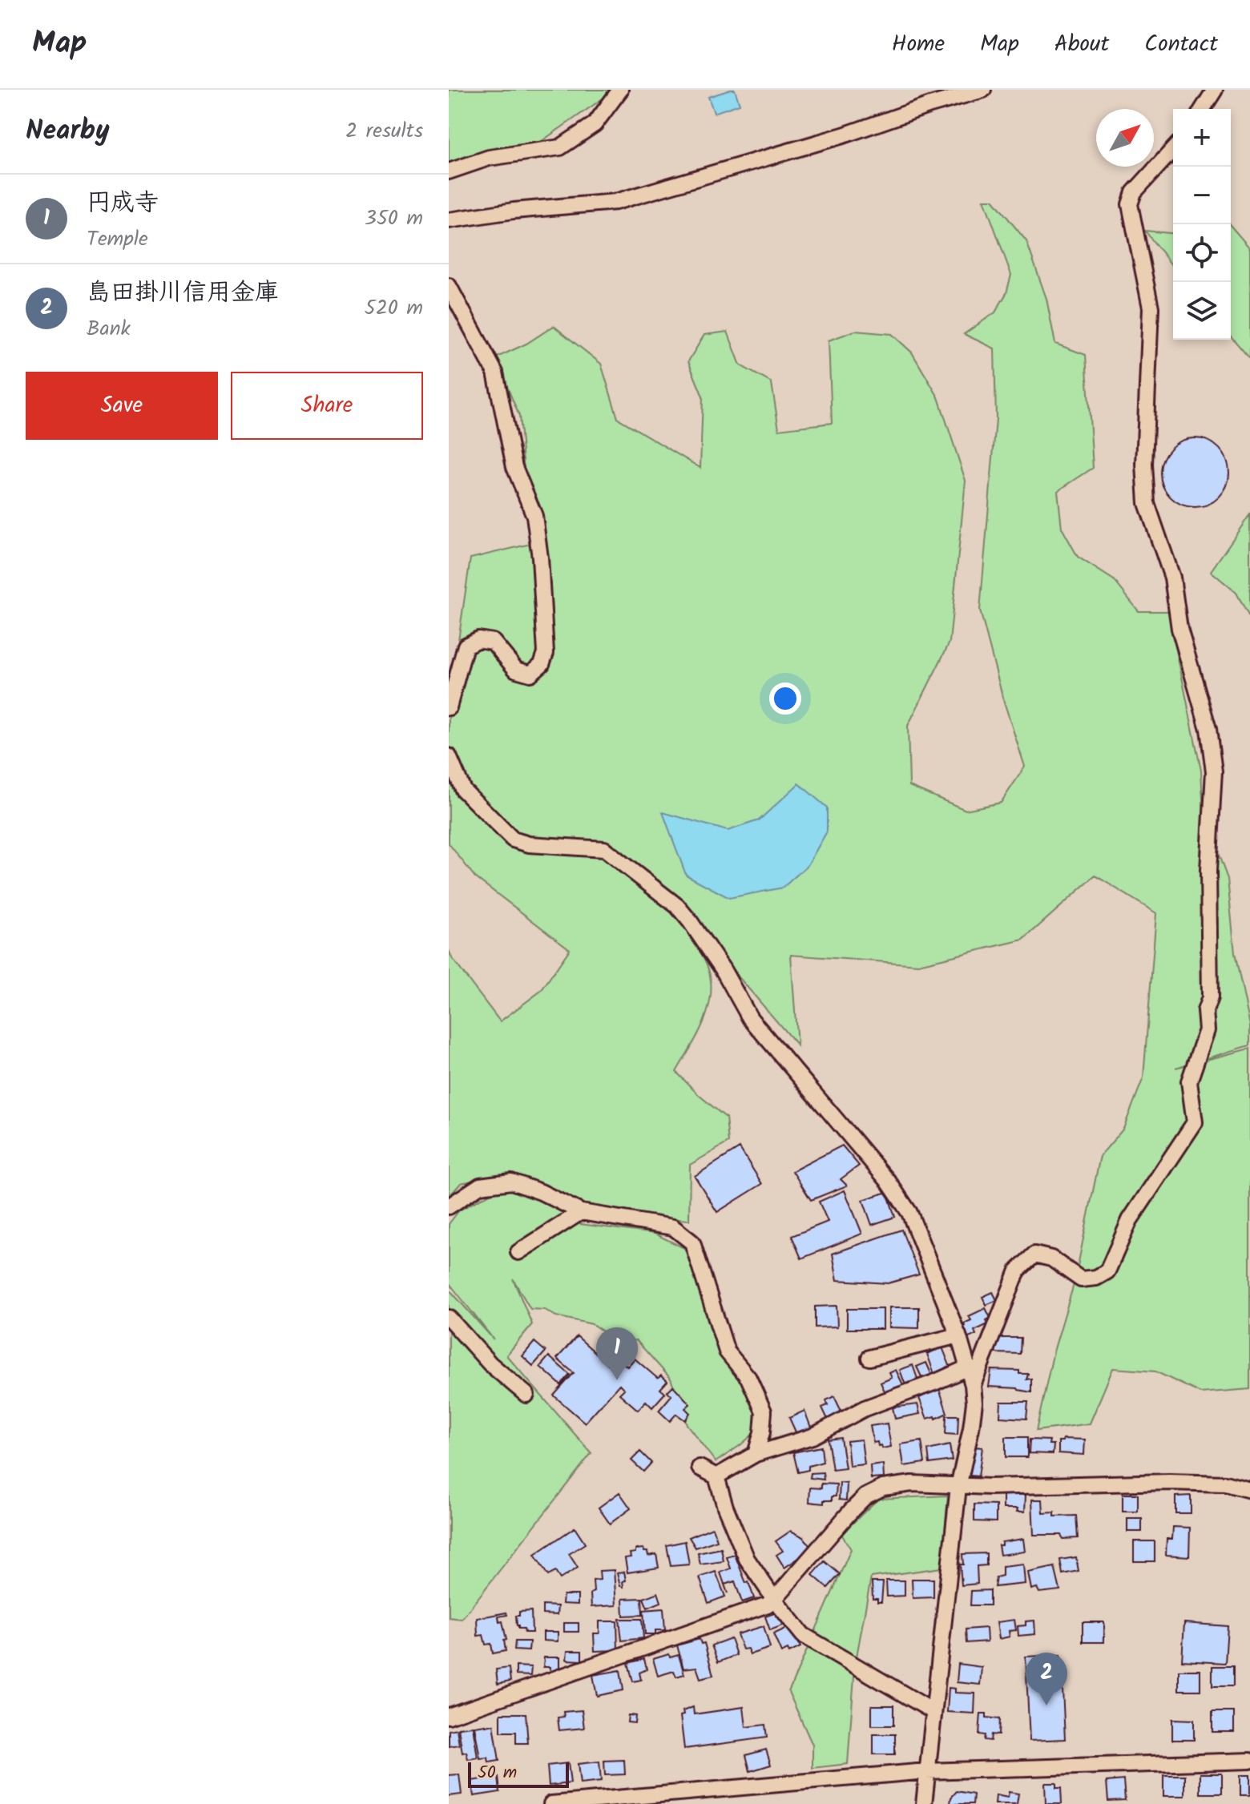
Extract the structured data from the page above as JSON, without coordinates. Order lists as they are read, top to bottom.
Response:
{
  "scale_bar": "50 m",
  "north": "top right",
  "page": {
    "header": "Map",
    "nav": [
      "Home",
      "Map",
      "About",
      "Contact"
    ],
    "heading": ["Nearby", "2 results"],
    "map_buttons": ["+", "−"],
    "list": [
      {
        "mark": "1",
        "name": "円成寺",
        "note": "Temple",
        "value": "350 m"
      },
      {
        "mark": "2",
        "name": "島田掛川信用金庫",
        "note": "Bank",
        "value": "520 m"
      }
    ],
    "buttons": ["Save", "Share"],
    "pins": ["1", "2"],
    "scale": "50 m"
  }
}
